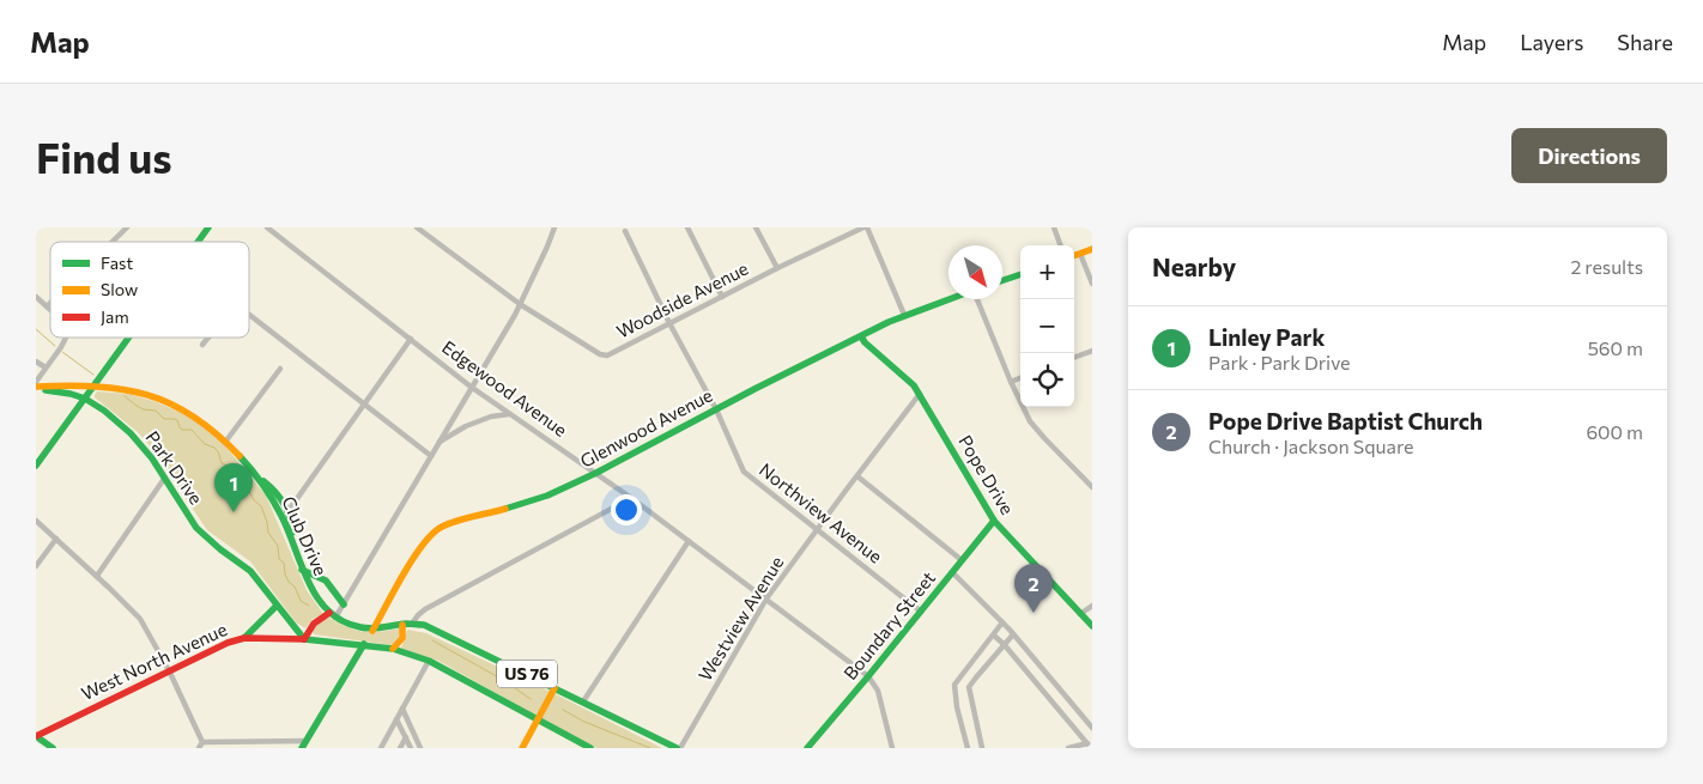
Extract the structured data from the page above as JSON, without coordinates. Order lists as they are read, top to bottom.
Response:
{
  "streets": {
    "main road": [
      "Glenwood Avenue",
      "Park Drive",
      "Pope Drive",
      "Club Drive",
      "Boundary Street",
      "West North Avenue",
      "US 76"
    ],
    "street": [
      "Woodside Avenue",
      "Edgewood Avenue",
      "Northview Avenue",
      "Westview Avenue"
    ]
  },
  "crossings": [
    ["Woodside Avenue", "Northview Avenue"],
    ["Edgewood Avenue", "Glenwood Avenue"],
    ["Edgewood Avenue", "Westview Avenue"],
    ["Edgewood Avenue", "Boundary Street"],
    ["Glenwood Avenue", "Pope Drive"],
    ["Glenwood Avenue", "Northview Avenue"],
    ["Glenwood Avenue", "US 76"],
    ["Park Drive", "Club Drive"],
    ["Park Drive", "West North Avenue"],
    ["Pope Drive", "Westview Avenue"],
    ["Pope Drive", "Boundary Street"],
    ["Northview Avenue", "Westview Avenue"],
    ["Northview Avenue", "Boundary Street"],
    ["Club Drive", "US 76"],
    ["Westview Avenue", "US 76"],
    ["West North Avenue", "US 76"]
  ],
  "legend": ["Fast", "Slow", "Jam"],
  "north": "bottom right",
  "page": {
    "header": "Map",
    "nav": ["Map", "Layers", "Share"],
    "buttons": "Directions",
    "title": "Find us",
    "heading": ["Nearby", "2 results"],
    "map_buttons": ["+", "−"],
    "list": [
      {
        "mark": "1",
        "name": "Linley Park",
        "note": "Park · Park Drive",
        "value": "560 m"
      },
      {
        "mark": "2",
        "name": "Pope Drive Baptist Church",
        "note": "Church · Jackson Square",
        "value": "600 m"
      }
    ],
    "pins": ["1", "2"]
  }
}
